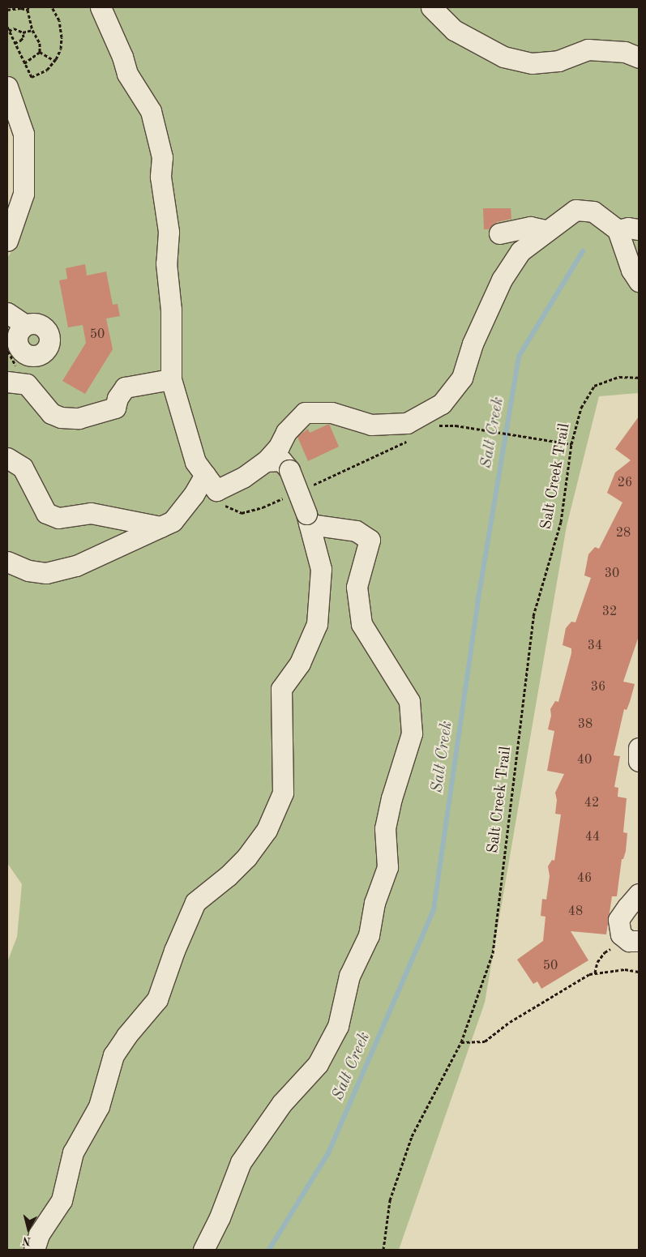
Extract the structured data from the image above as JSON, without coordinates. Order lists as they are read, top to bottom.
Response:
{
  "streets": {
    "path": ["Salt Creek Trail"]
  },
  "water": ["Salt Creek"],
  "house_numbers": [
    "50",
    "26",
    "28",
    "30",
    "32",
    "34",
    "36",
    "38",
    "40",
    "42",
    "44",
    "46",
    "48",
    "50"
  ],
  "north": "bottom"
}
